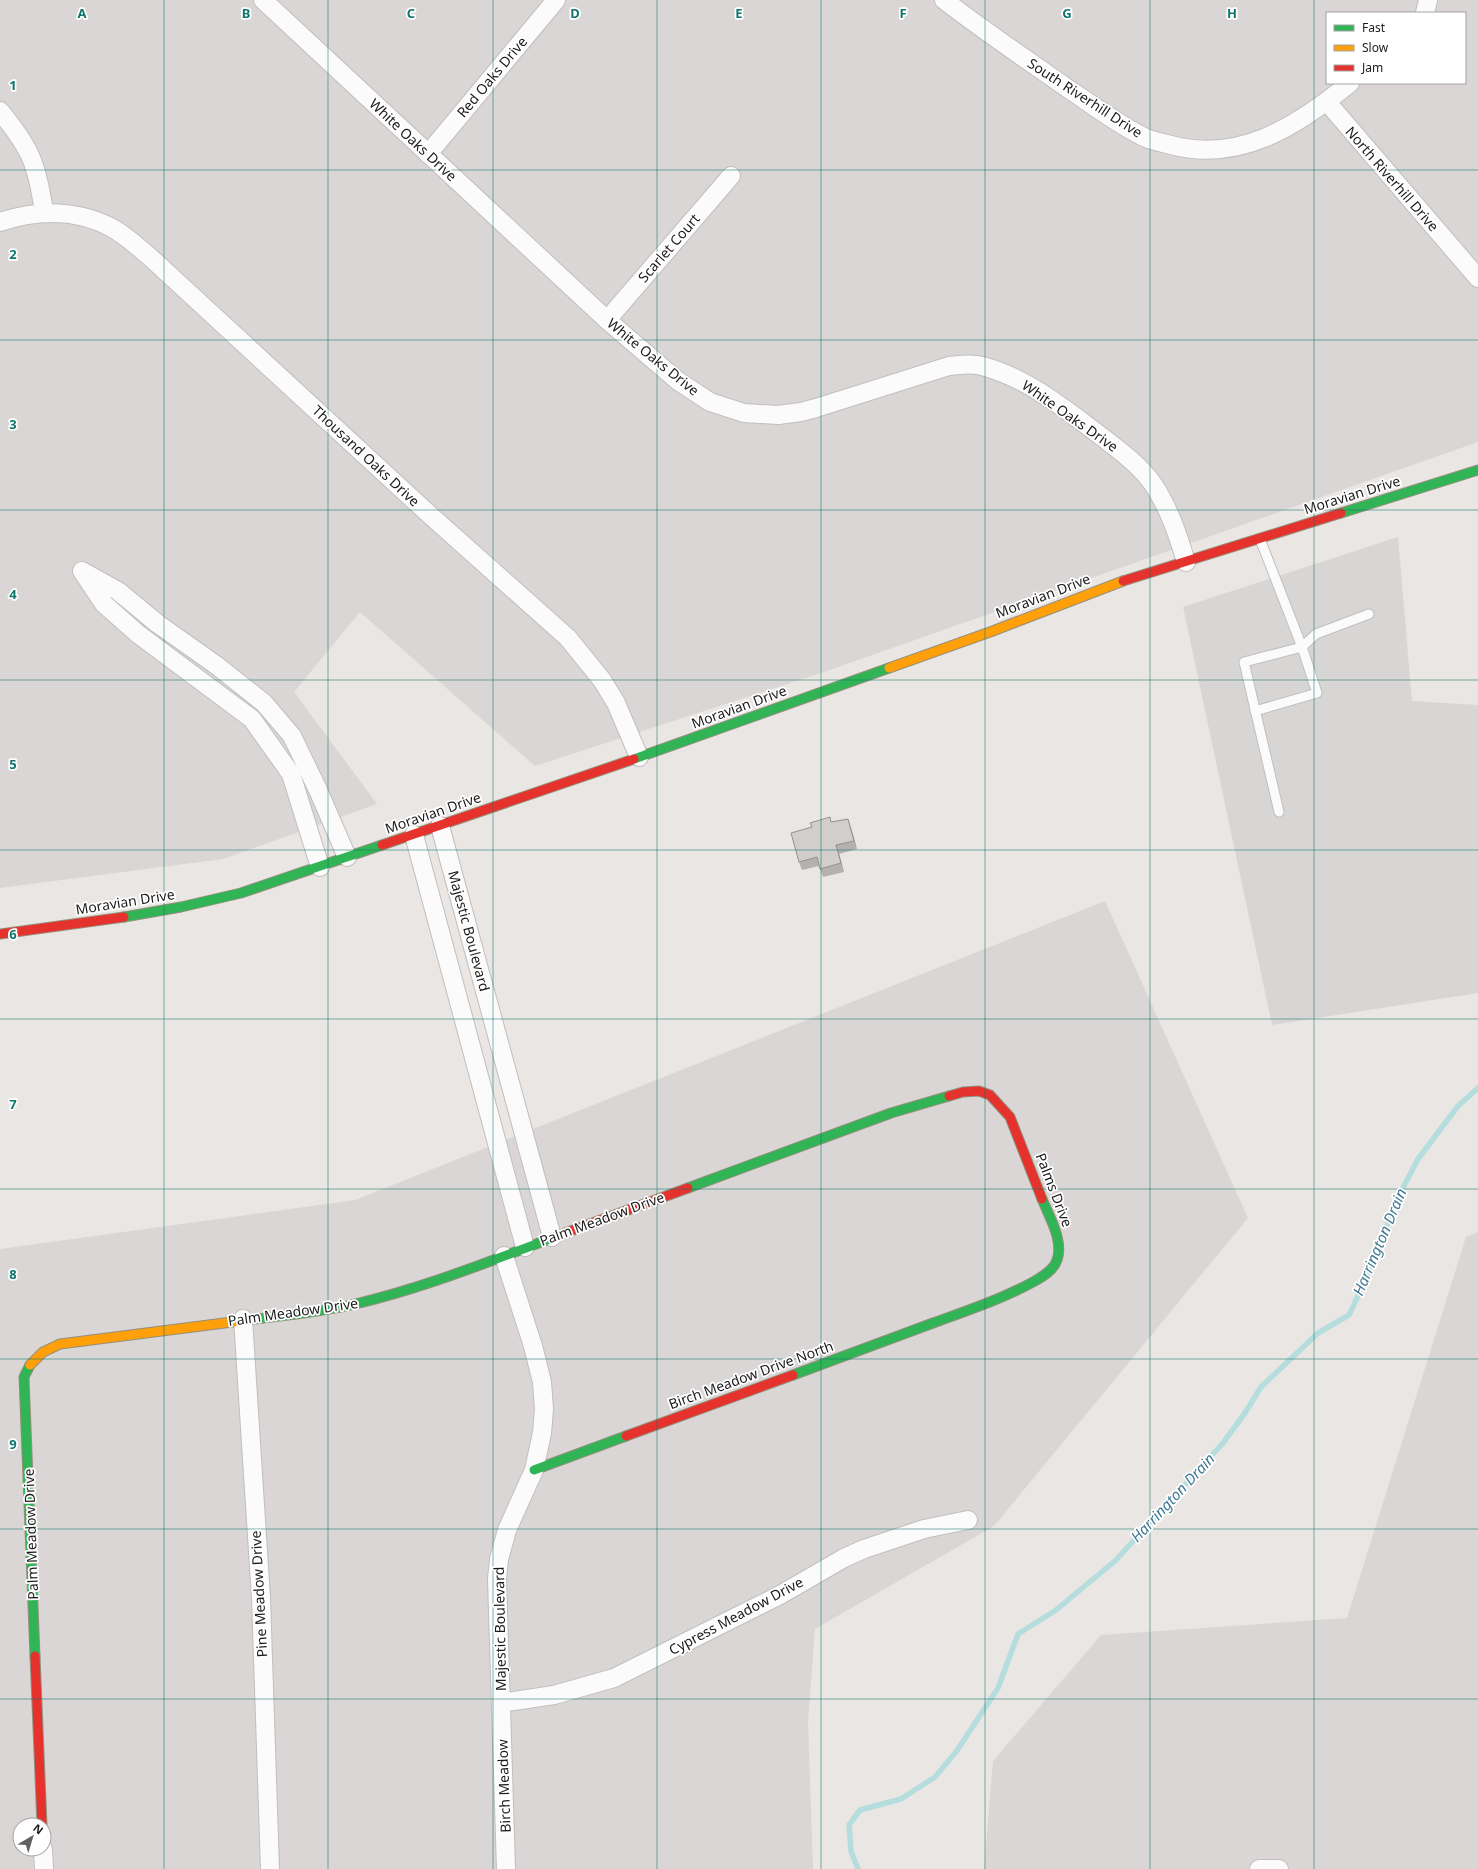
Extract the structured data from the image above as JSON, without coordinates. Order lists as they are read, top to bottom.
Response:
{
  "streets": {
    "street": [
      "Red Oaks Drive",
      "South Riverhill Drive",
      "White Oaks Drive",
      "North Riverhill Drive",
      "Scarlet Court",
      "Thousand Oaks Drive",
      "Moravian Drive",
      "Majestic Boulevard",
      "Palms Drive",
      "Palm Meadow Drive",
      "Birch Meadow Drive North",
      "Pine Meadow Drive",
      "Cypress Meadow Drive",
      "Birch Meadow"
    ]
  },
  "crossings": [
    ["Red Oaks Drive", "White Oaks Drive"],
    ["South Riverhill Drive", "North Riverhill Drive"],
    ["White Oaks Drive", "Scarlet Court"],
    ["White Oaks Drive", "Moravian Drive"],
    ["Thousand Oaks Drive", "Moravian Drive"],
    ["Moravian Drive", "Majestic Boulevard"],
    ["Majestic Boulevard", "Palm Meadow Drive"],
    ["Majestic Boulevard", "Birch Meadow Drive North"],
    ["Majestic Boulevard", "Cypress Meadow Drive"],
    ["Majestic Boulevard", "Birch Meadow"],
    ["Palms Drive", "Palm Meadow Drive"],
    ["Palms Drive", "Birch Meadow Drive North"],
    ["Palm Meadow Drive", "Pine Meadow Drive"],
    ["Cypress Meadow Drive", "Birch Meadow"]
  ],
  "water": ["Harrington Drain"],
  "legend": ["Fast", "Slow", "Jam"],
  "north": "top right",
  "grid": {
    "columns": [
      "A",
      "B",
      "C",
      "D",
      "E",
      "F",
      "G",
      "H"
    ],
    "rows": [
      "1",
      "2",
      "3",
      "4",
      "5",
      "6",
      "7",
      "8",
      "9"
    ]
  }
}
